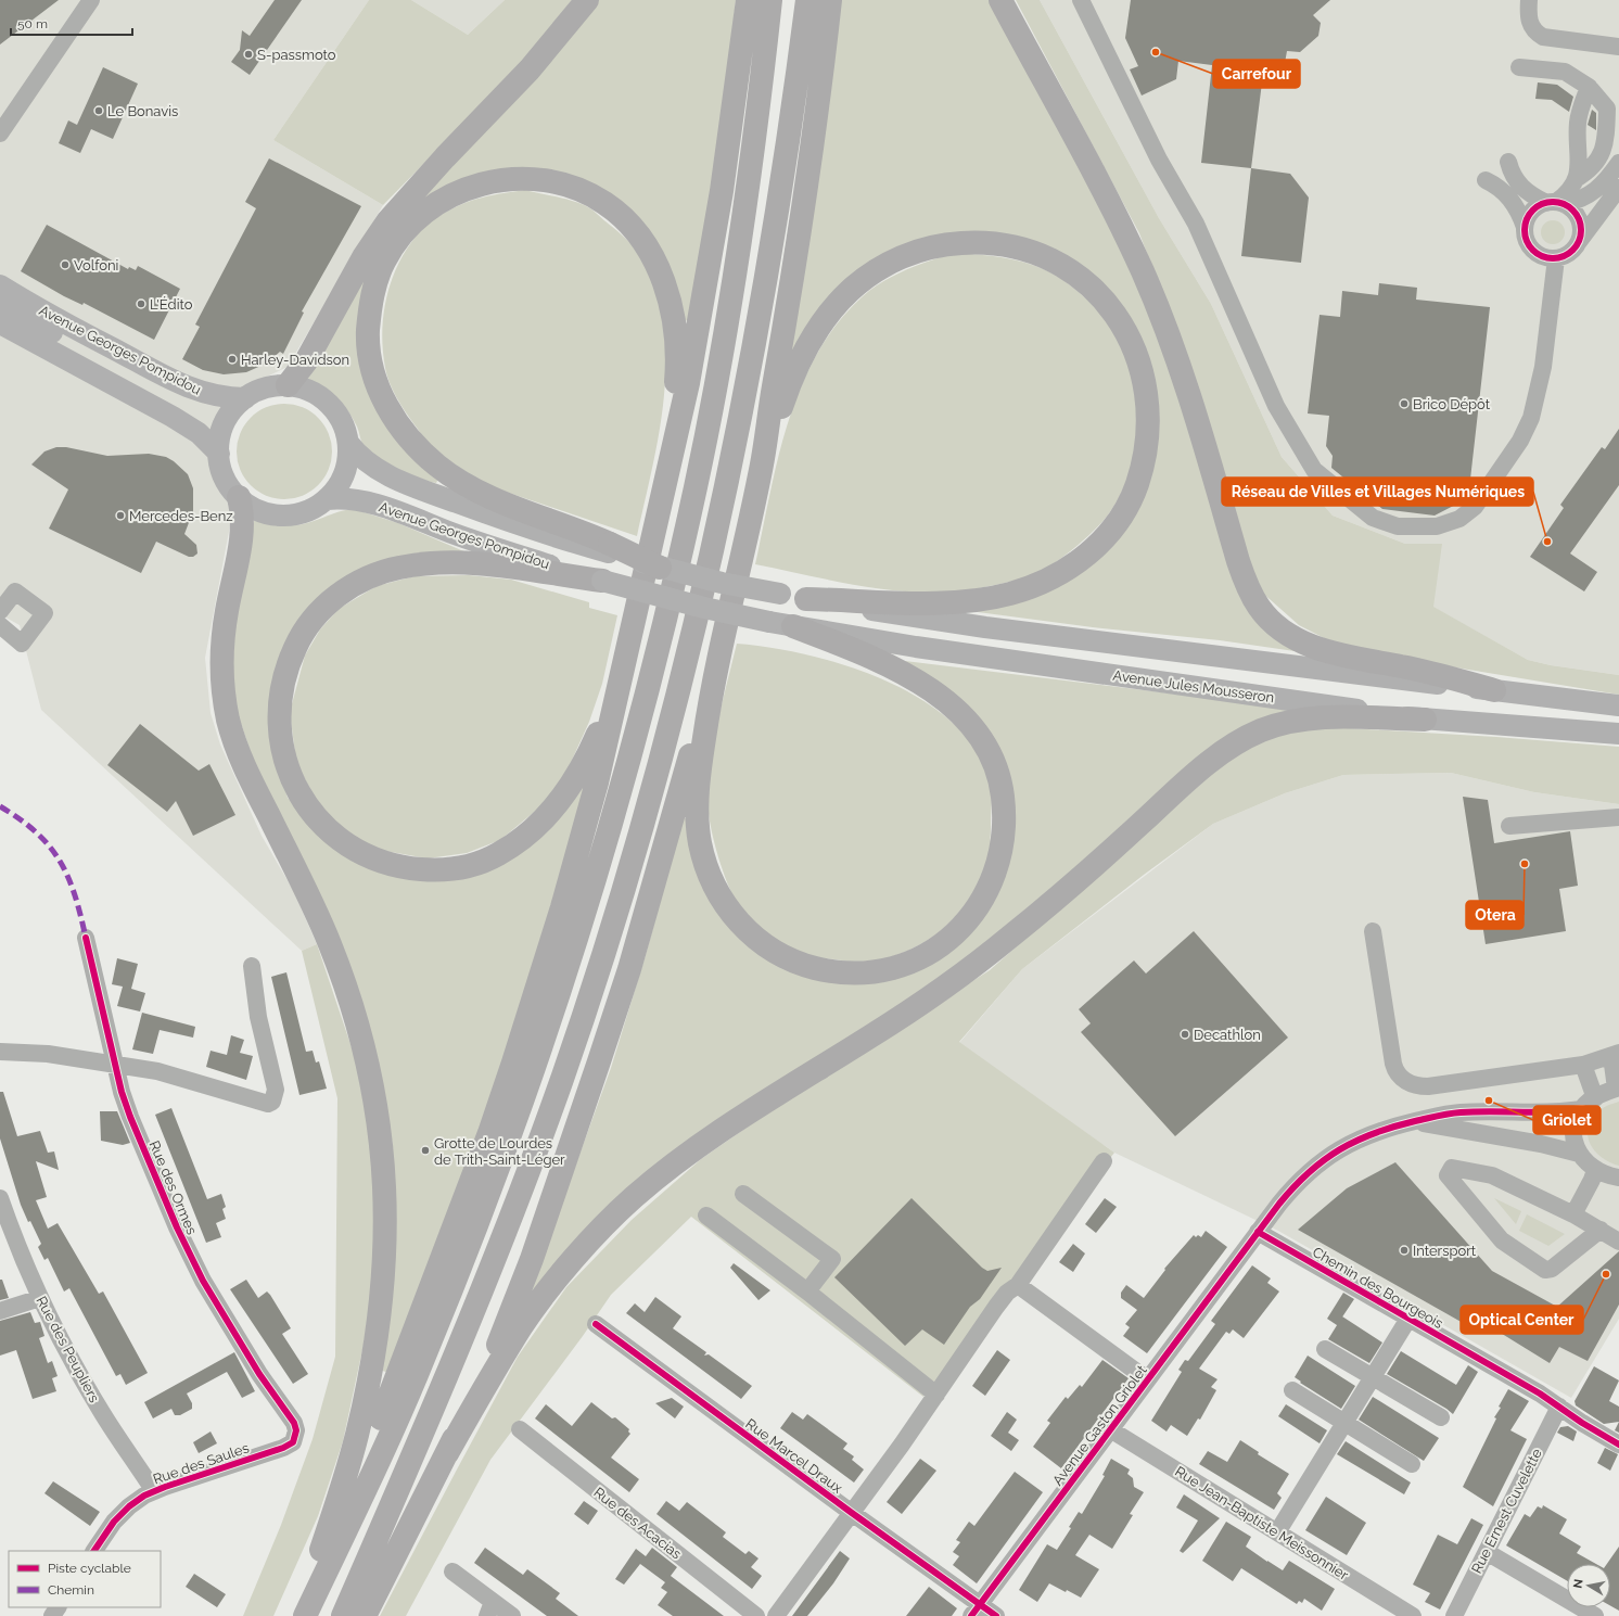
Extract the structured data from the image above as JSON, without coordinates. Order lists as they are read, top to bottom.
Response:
{
  "streets": {
    "main road": ["Avenue Georges Pompidou", "Avenue Jules Mousseron"],
    "street": [
      "Rue des Ormes",
      "Chemin des Bourgeois",
      "Rue des Peupliers",
      "Avenue Gaston Griolet",
      "Rue Marcel Draux",
      "Rue des Saules",
      "Rue Ernest Cuvelette",
      "Rue des Acacias",
      "Rue Jean-Baptiste Meissonnier"
    ]
  },
  "crossings": [
    ["Avenue Georges Pompidou", "Avenue Jules Mousseron"],
    ["Rue des Ormes", "Rue des Saules"],
    ["Chemin des Bourgeois", "Avenue Gaston Griolet"],
    ["Chemin des Bourgeois", "Rue Ernest Cuvelette"],
    ["Rue des Peupliers", "Rue des Saules"],
    ["Avenue Gaston Griolet", "Rue Marcel Draux"],
    ["Avenue Gaston Griolet", "Rue Jean-Baptiste Meissonnier"]
  ],
  "places": [
    "Carrefour",
    "S-passmoto",
    "Le Bonavis",
    "Volfoni",
    "L'Édito",
    "Harley-Davidson",
    "Brico Dépôt",
    "Mercedes-Benz",
    "Réseau de Villes et Villages Numériques",
    "Otera",
    "Decathlon",
    "Griolet",
    "Grotte de Lourdes de Trith-Saint-Léger",
    "Intersport",
    "Optical Center"
  ],
  "legend": ["Piste cyclable", "Chemin"],
  "scale_bar": "50 m",
  "north": "left"
}
